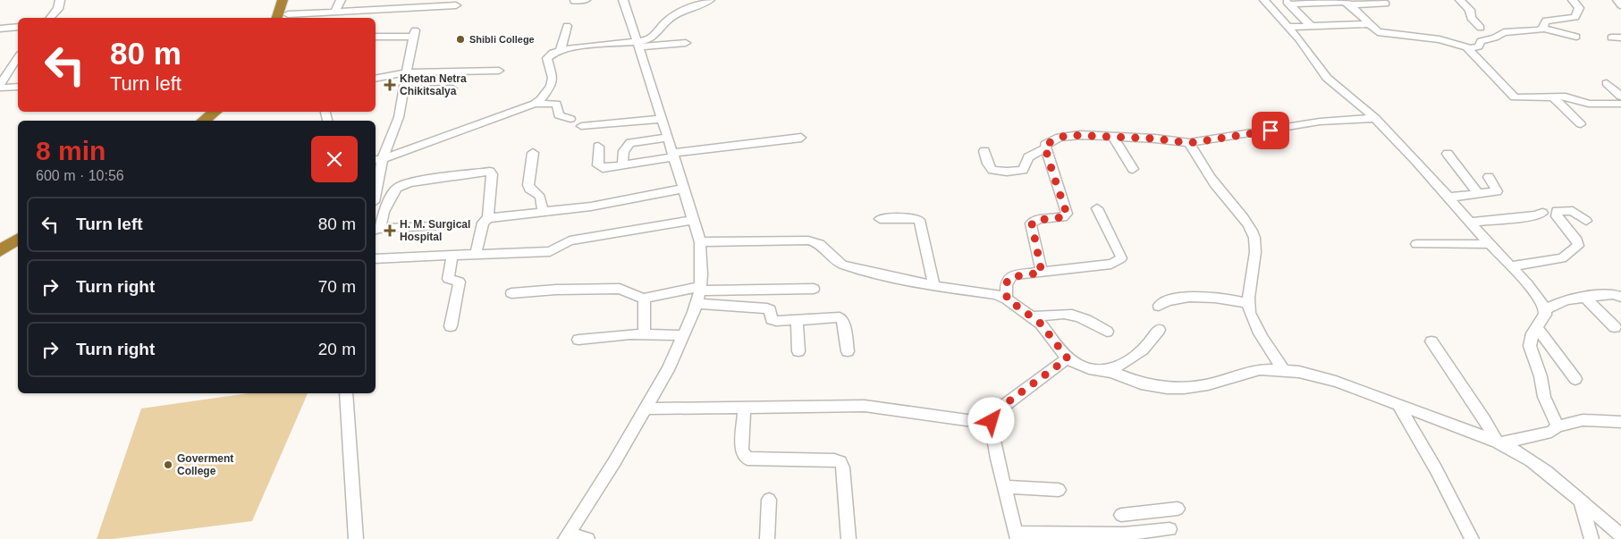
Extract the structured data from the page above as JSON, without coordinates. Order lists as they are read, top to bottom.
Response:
{
  "places": {
    "other": ["Shibli College", "Goverment College"],
    "health": ["Khetan Netra Chikitsalya", "H. M. Surgical Hospital"]
  },
  "page": {
    "turn": ["80 m", "Turn left"],
    "heading": ["8 min", "600 m · 10:56"],
    "list": [
      {
        "name": "Turn left",
        "value": "80 m"
      },
      {
        "name": "Turn right",
        "value": "70 m"
      },
      {
        "name": "Turn right",
        "value": "20 m"
      }
    ]
  }
}
